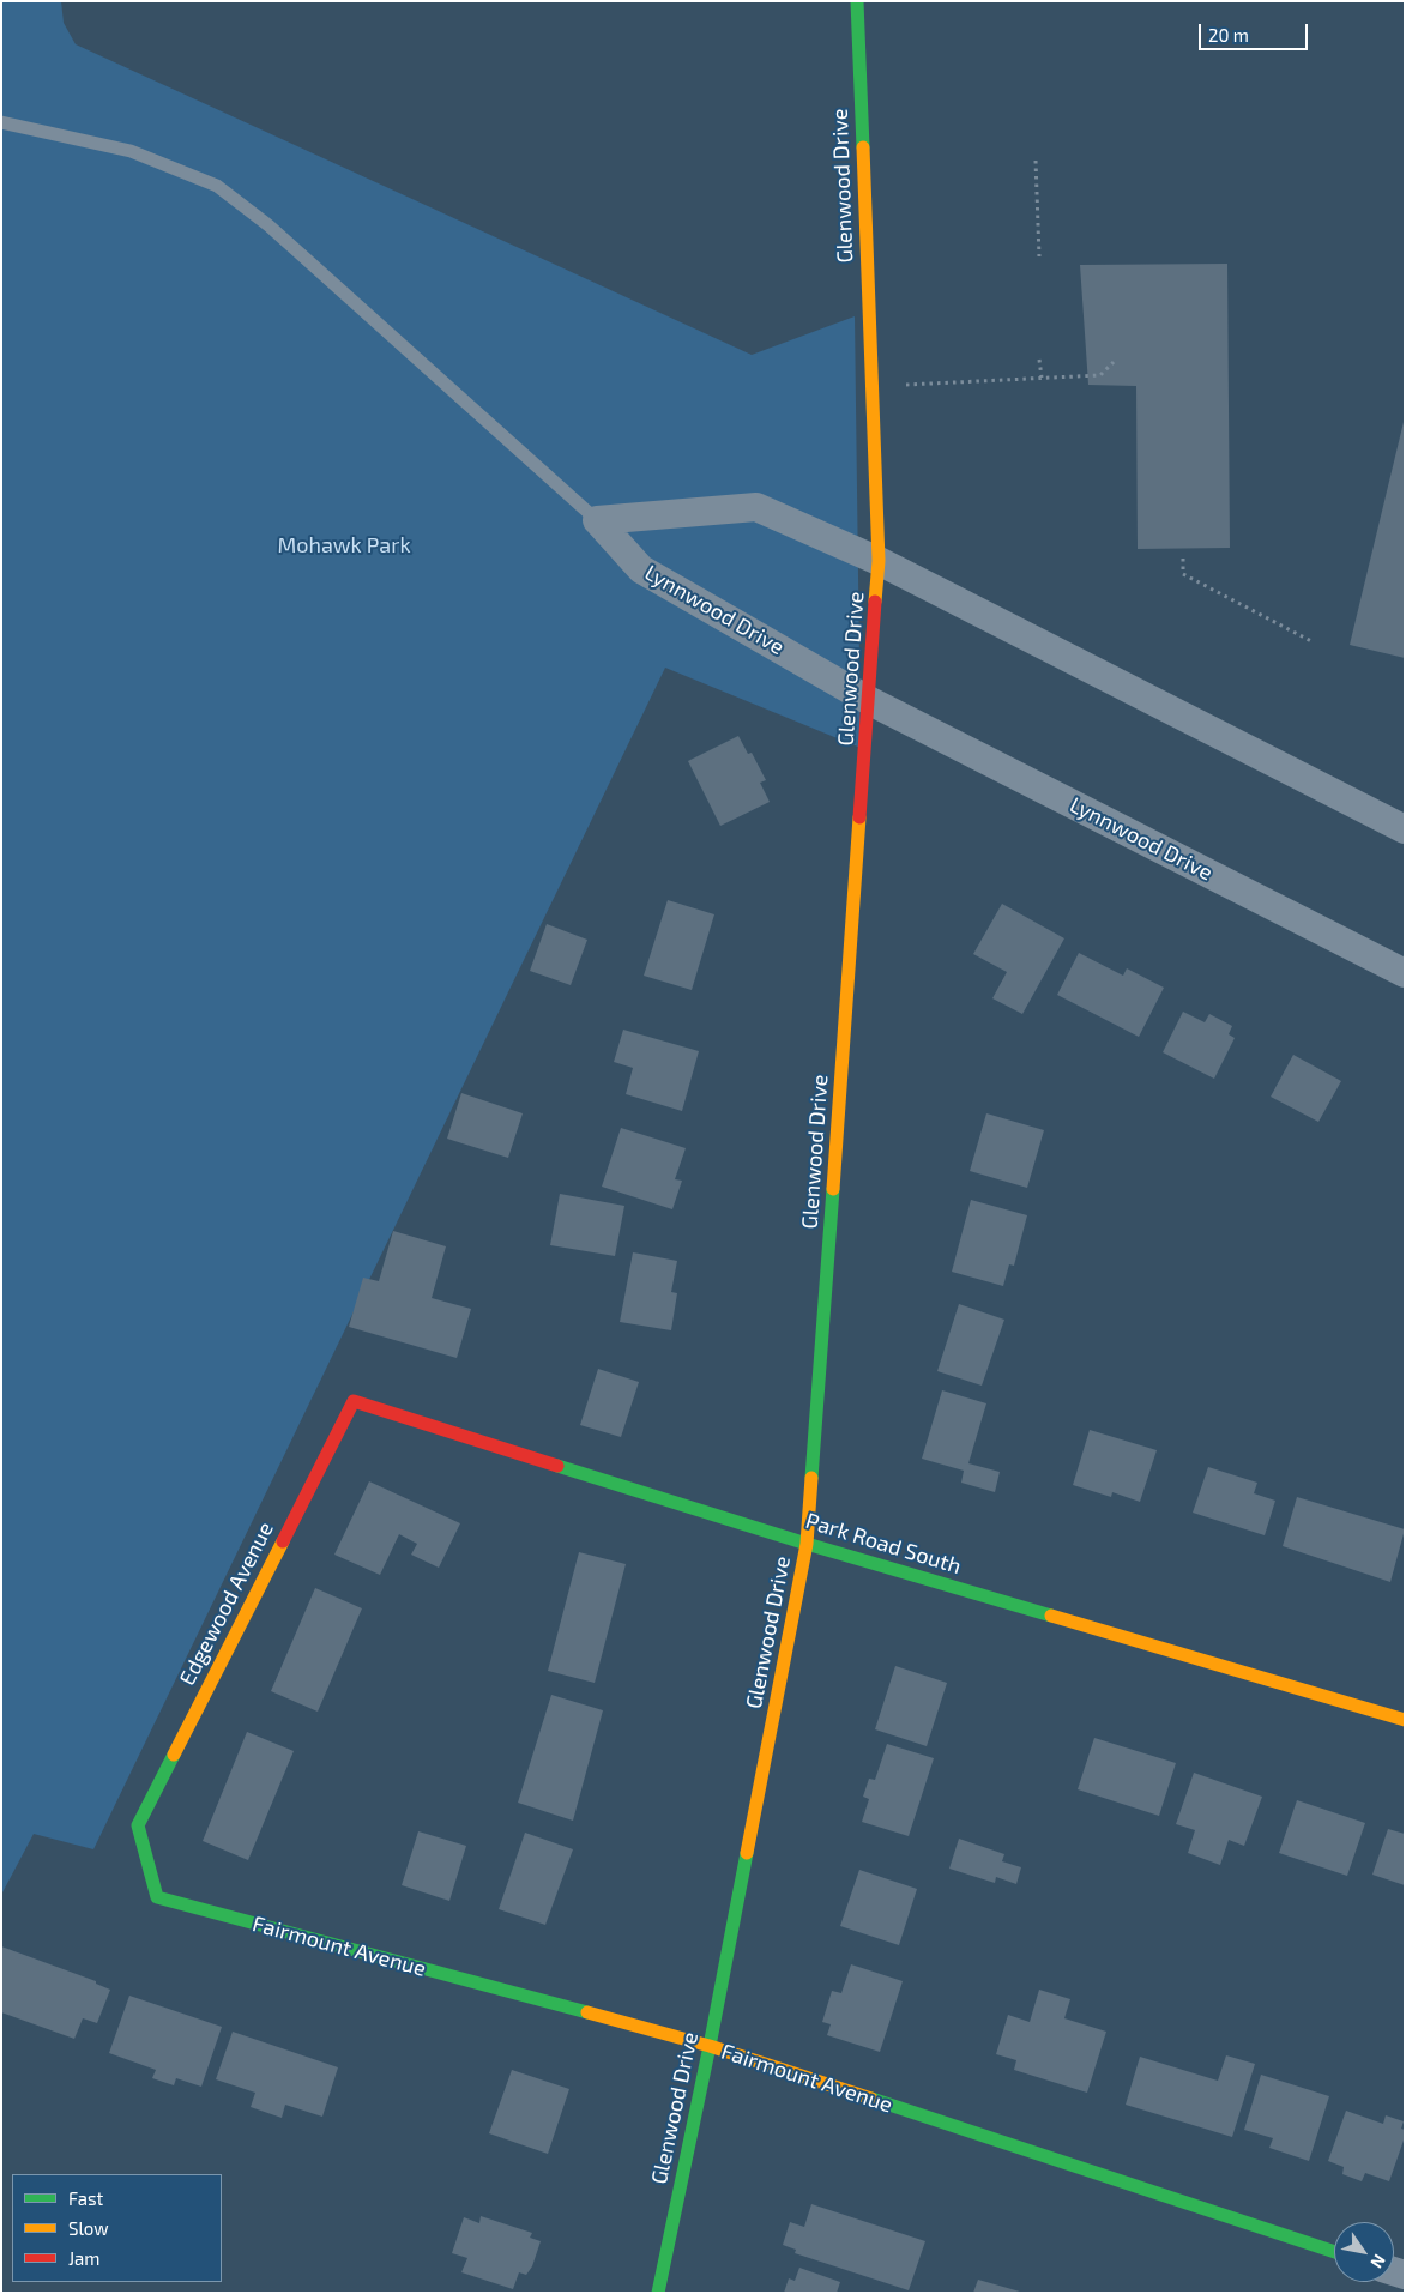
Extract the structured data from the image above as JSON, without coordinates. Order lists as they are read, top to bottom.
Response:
{
  "streets": {
    "street": [
      "Glenwood Drive",
      "Lynnwood Drive",
      "Park Road South",
      "Edgewood Avenue",
      "Fairmount Avenue"
    ]
  },
  "crossings": [
    ["Glenwood Drive", "Lynnwood Drive"],
    ["Glenwood Drive", "Park Road South"],
    ["Glenwood Drive", "Fairmount Avenue"],
    ["Park Road South", "Edgewood Avenue"],
    ["Edgewood Avenue", "Fairmount Avenue"]
  ],
  "parks": ["Mohawk Park"],
  "legend": ["Fast", "Slow", "Jam"],
  "scale_bar": "20 m",
  "north": "bottom right"
}
